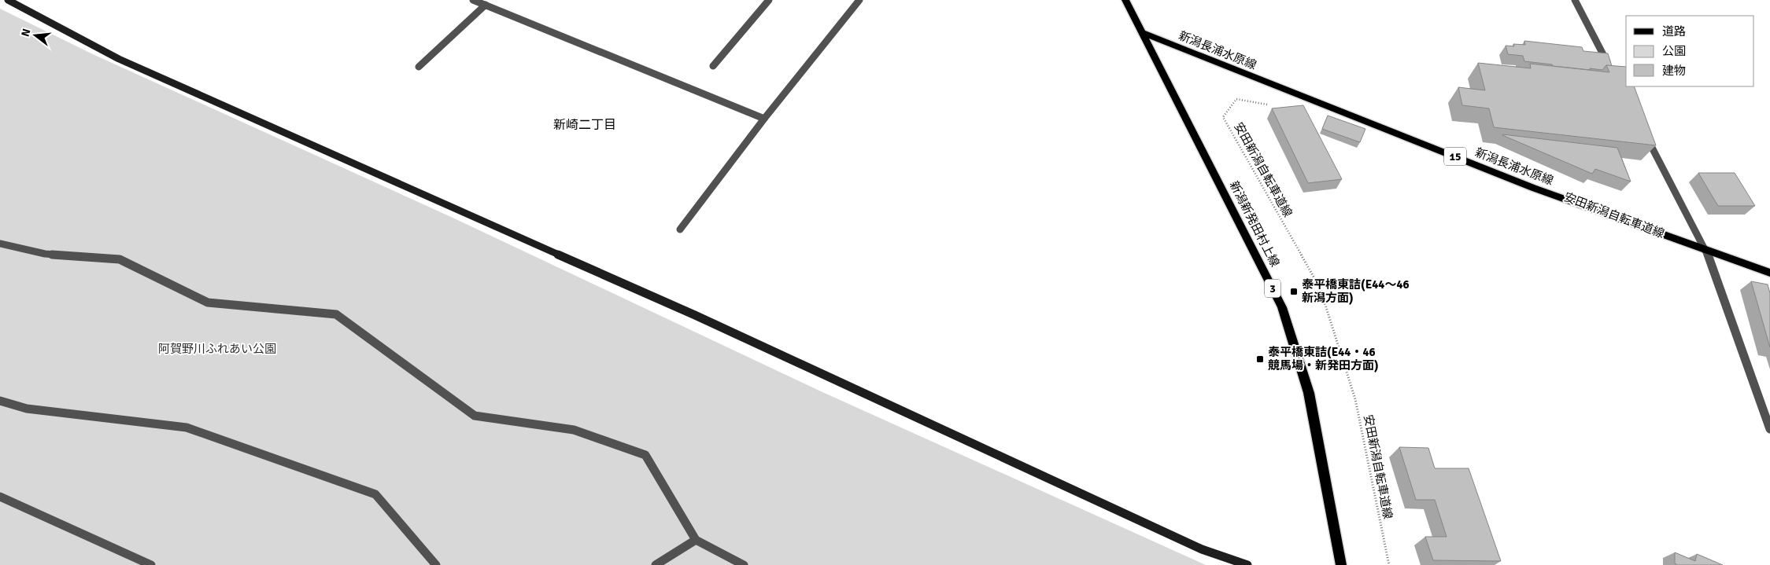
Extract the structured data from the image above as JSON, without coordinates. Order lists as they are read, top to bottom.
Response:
{
  "streets": {
    "main road": [
      "新潟長浦水原線",
      "15",
      "新潟新発田村上線",
      "3"
    ],
    "path": ["安田新潟自転車道線"]
  },
  "crossings": [
    ["新潟長浦水原線", "新潟新発田村上線"]
  ],
  "districts": ["新崎二丁目"],
  "parks": ["阿賀野川ふれあい公園"],
  "places": {
    "transit": ["泰平橋東詰(E44～46 新潟方面)", "泰平橋東詰(E44・46 競馬場・新発田方面)"]
  },
  "legend": ["道路", "公園", "建物"],
  "north": "left"
}
